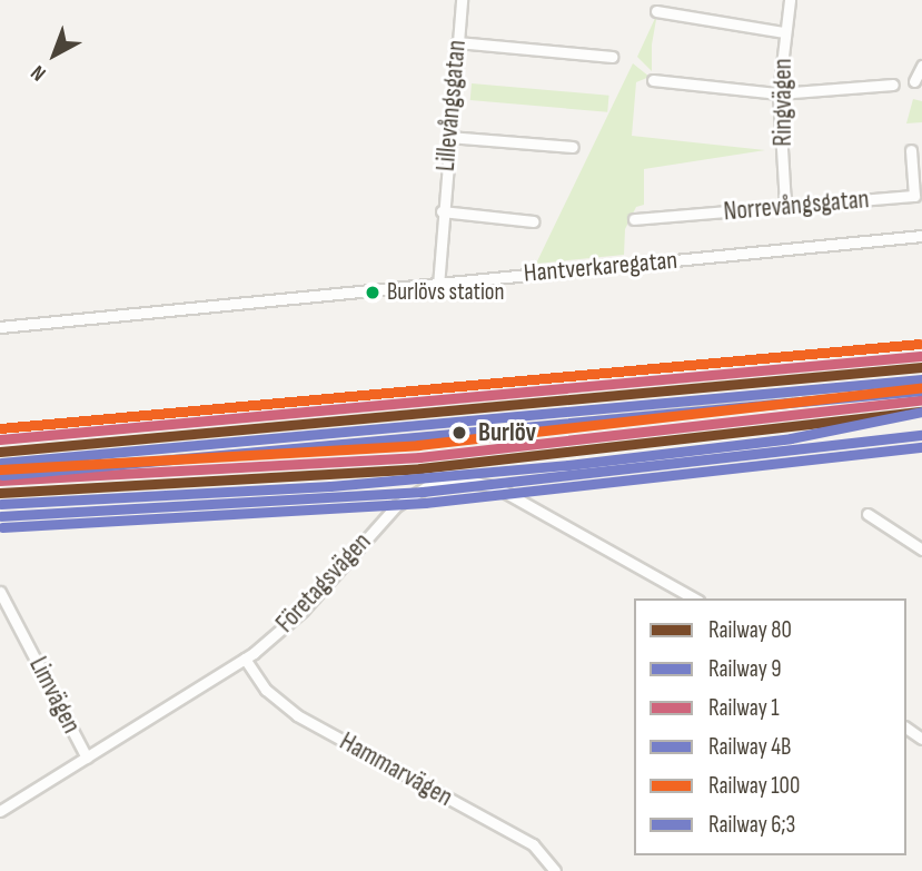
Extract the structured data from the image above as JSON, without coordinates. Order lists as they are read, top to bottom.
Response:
{
  "streets": {
    "street": [
      "Ringvägen",
      "Lillevångsgatan",
      "Norrevångsgatan",
      "Hantverkaregatan",
      "Företagsvägen",
      "Limvägen",
      "Hammarvägen"
    ]
  },
  "crossings": [
    ["Ringvägen", "Norrevångsgatan"],
    ["Lillevångsgatan", "Hantverkaregatan"],
    ["Företagsvägen", "Limvägen"],
    ["Företagsvägen", "Hammarvägen"]
  ],
  "places": ["Burlövs station", "Burlöv"],
  "lines": [
    "rail line 100",
    "rail line 1",
    "rail line 80",
    "rail line 9",
    "rail line 4B",
    "rail line 6;3"
  ],
  "legend": [
    "Railway 80",
    "Railway 9",
    "Railway 1",
    "Railway 4B",
    "Railway 100",
    "Railway 6;3"
  ],
  "north": "bottom left"
}
